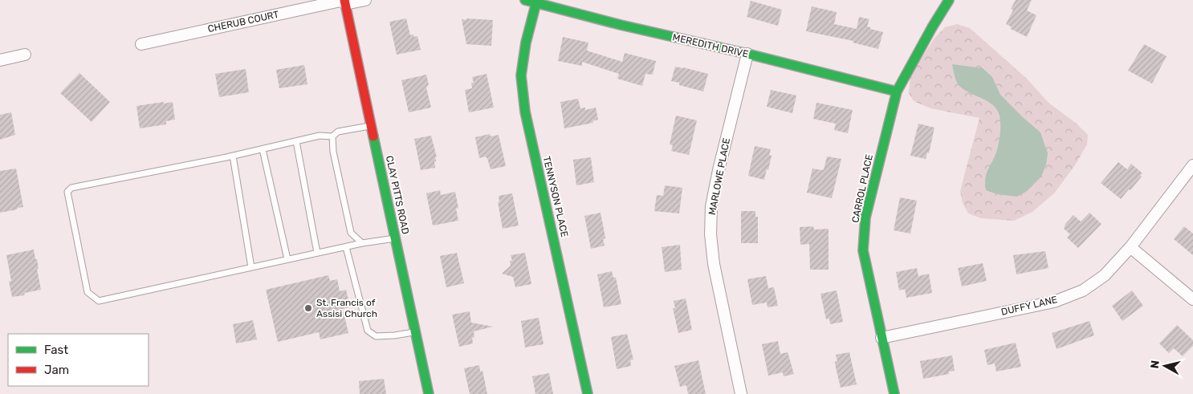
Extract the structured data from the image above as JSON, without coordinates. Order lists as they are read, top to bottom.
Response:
{
  "streets": {
    "street": [
      "CHERUB COURT",
      "MEREDITH DRIVE",
      "MARLOWE PLACE",
      "CARROL PLACE",
      "CLAY PITTS ROAD",
      "TENNYSON PLACE",
      "DUFFY LANE"
    ]
  },
  "crossings": [
    ["CHERUB COURT", "CLAY PITTS ROAD"],
    ["MEREDITH DRIVE", "MARLOWE PLACE"],
    ["MEREDITH DRIVE", "CARROL PLACE"],
    ["MEREDITH DRIVE", "TENNYSON PLACE"],
    ["CARROL PLACE", "DUFFY LANE"]
  ],
  "places": ["St. Francis of Assisi Church"],
  "legend": ["Fast", "Jam"],
  "north": "left"
}
